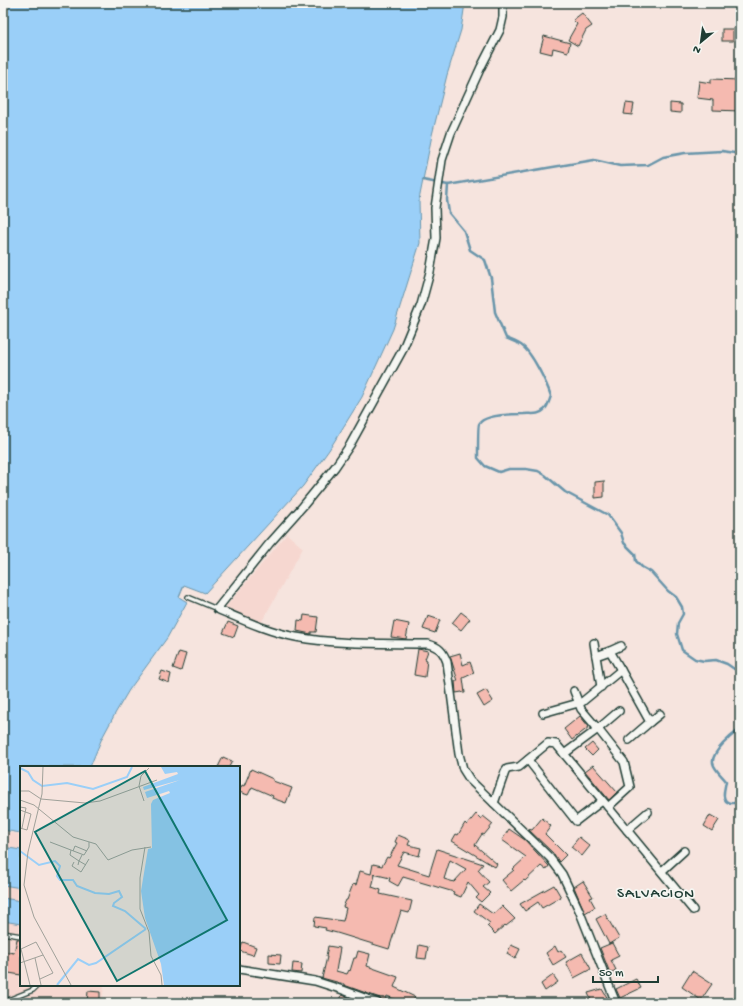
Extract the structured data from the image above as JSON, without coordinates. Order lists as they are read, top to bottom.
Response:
{
  "districts": ["SALVACION"],
  "scale_bar": "50 m",
  "north": "bottom left"
}
